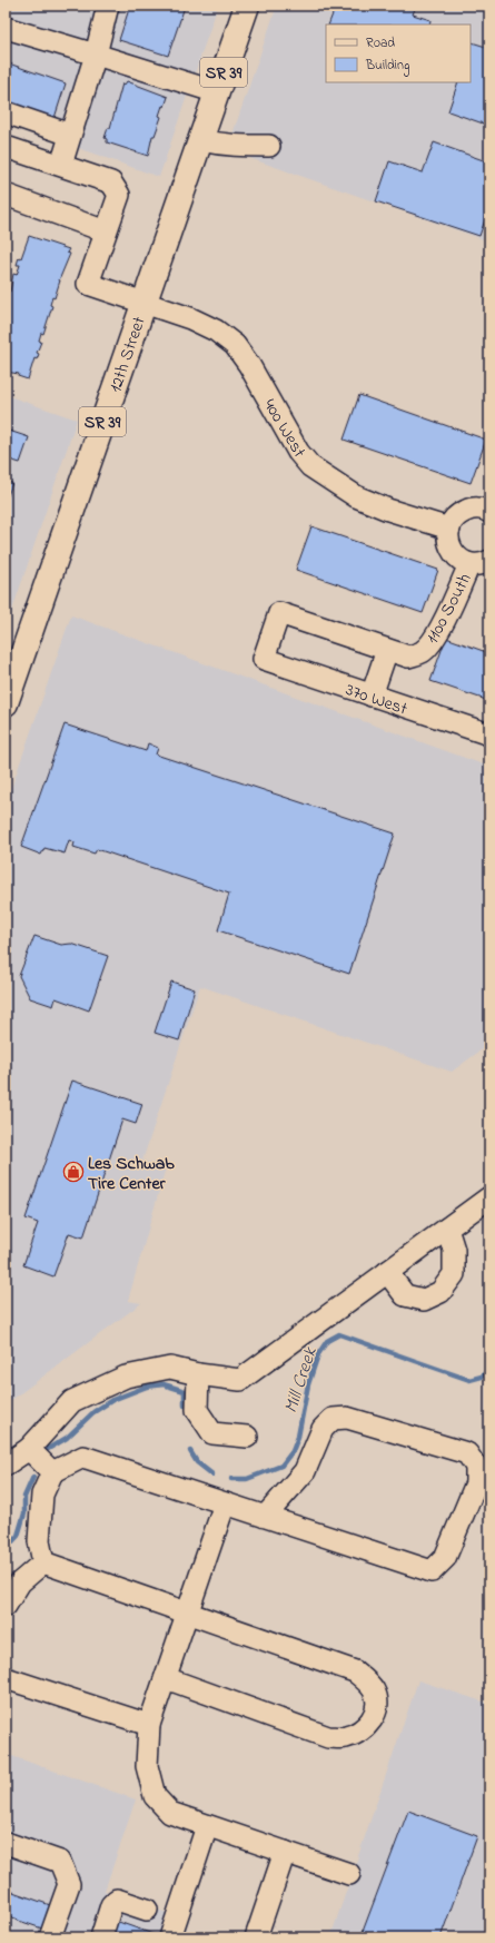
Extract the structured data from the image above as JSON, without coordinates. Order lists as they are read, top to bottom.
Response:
{
  "streets": {
    "main road": ["SR 39", "12th Street"],
    "street": ["400 West", "1100 South", "370 West"]
  },
  "crossings": [
    ["12th Street", "400 West"],
    ["1100 South", "370 West"]
  ],
  "water": ["Mill Creek"],
  "places": {
    "shop": ["Les Schwab Tire Center"]
  },
  "legend": ["Road", "Building"]
}
